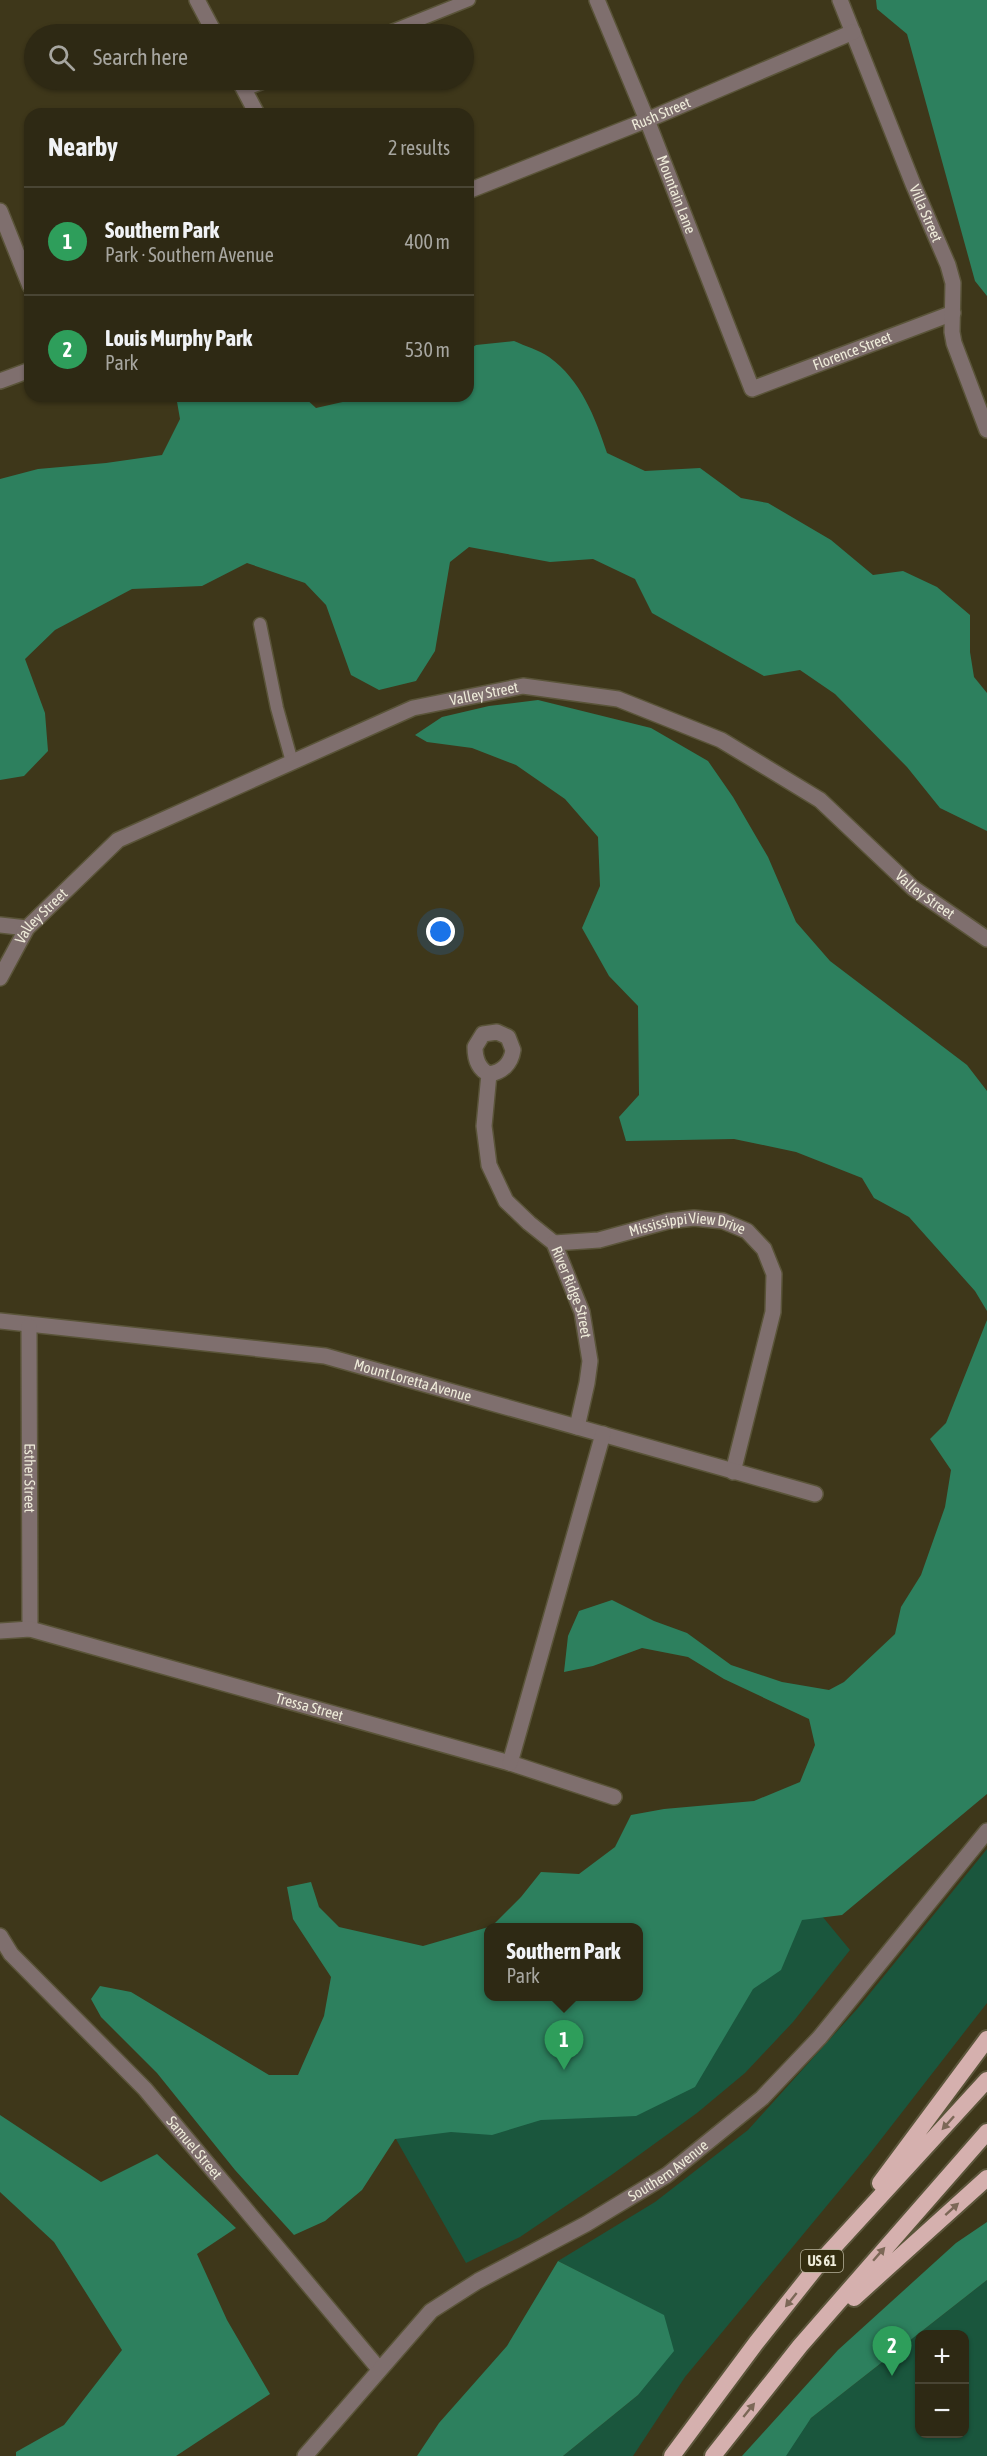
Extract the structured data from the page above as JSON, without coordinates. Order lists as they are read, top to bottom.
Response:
{
  "streets": {
    "highway": ["US 61"],
    "street": [
      "Rush Street",
      "Mountain Lane",
      "Villa Street",
      "Florence Street",
      "Valley Street",
      "Mississippi View Drive",
      "River Ridge Street",
      "Mount Loretta Avenue",
      "Esther Street",
      "Tressa Street",
      "Samuel Street",
      "Southern Avenue"
    ]
  },
  "crossings": [
    ["Rush Street", "Mountain Lane"],
    ["Rush Street", "Villa Street"],
    ["Mountain Lane", "Florence Street"],
    ["Villa Street", "Florence Street"],
    ["Mississippi View Drive", "River Ridge Street"],
    ["Mississippi View Drive", "Mount Loretta Avenue"],
    ["River Ridge Street", "Mount Loretta Avenue"],
    ["Mount Loretta Avenue", "Esther Street"],
    ["Esther Street", "Tressa Street"],
    ["Samuel Street", "Southern Avenue"]
  ],
  "page": {
    "search": "Search here",
    "heading": ["Nearby", "2 results"],
    "list": [
      {
        "mark": "1",
        "name": "Southern Park",
        "note": "Park · Southern Avenue",
        "value": "400 m"
      },
      {
        "mark": "2",
        "name": "Louis Murphy Park",
        "note": "Park",
        "value": "530 m"
      }
    ],
    "popup": ["Southern Park", "Park"],
    "pins": ["1", "2"],
    "map_buttons": ["+", "−"]
  }
}
